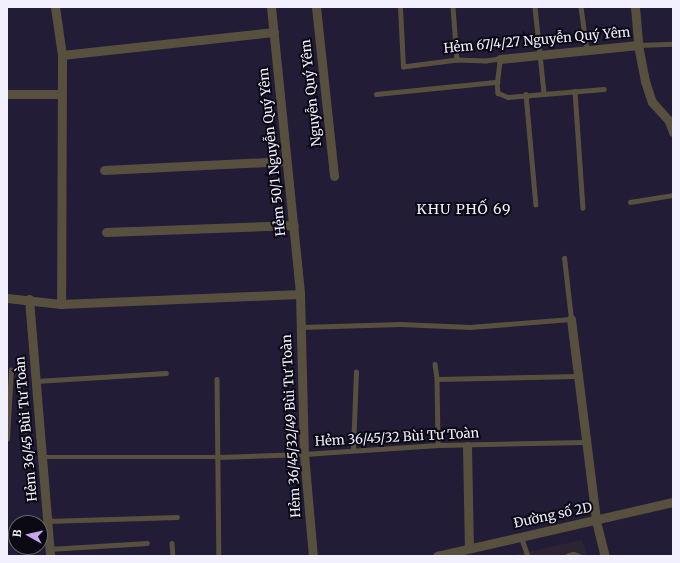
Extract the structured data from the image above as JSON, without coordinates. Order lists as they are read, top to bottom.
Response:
{
  "streets": {
    "street": [
      "Hẻm 67/4/27 Nguyễn Quý Yêm",
      "Nguyễn Quý Yêm",
      "Hẻm 50/1 Nguyễn Quý Yêm",
      "Hẻm 36/45/32/49 Bùi Tư Toàn",
      "Hẻm 36/45 Bùi Tư Toàn",
      "Đường số 2D"
    ],
    "lane": ["Hẻm 36/45/32 Bùi Tư Toàn"]
  },
  "crossings": [
    ["Hẻm 50/1 Nguyễn Quý Yêm", "Hẻm 36/45/32/49 Bùi Tư Toàn"],
    ["Hẻm 36/45/32/49 Bùi Tư Toàn", "Hẻm 36/45/32 Bùi Tư Toàn"],
    ["Hẻm 36/45 Bùi Tư Toàn", "Hẻm 36/45/32 Bùi Tư Toàn"]
  ],
  "districts": ["KHU PHỐ 69"],
  "north": "left"
}
